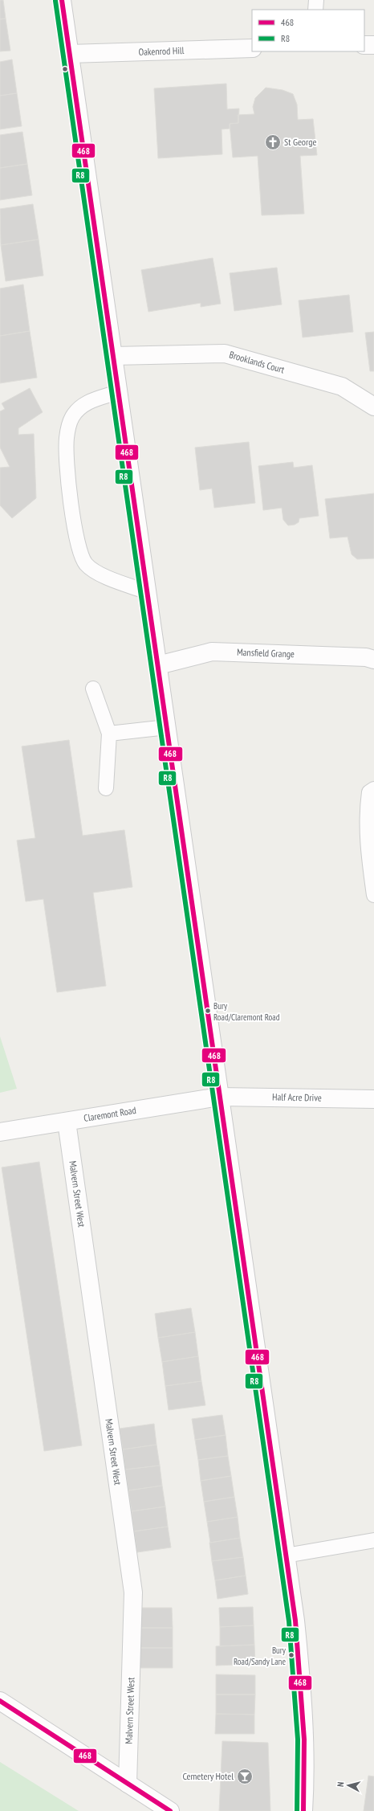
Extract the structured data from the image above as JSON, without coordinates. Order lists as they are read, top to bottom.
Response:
{
  "streets": {
    "main road": [
      "Oakenrod Hill",
      "Brooklands Court",
      "Mansfield Grange",
      "Half Acre Drive",
      "Claremont Road",
      "Malvern Street West"
    ]
  },
  "crossings": [
    ["Half Acre Drive", "Claremont Road"],
    ["Claremont Road", "Malvern Street West"]
  ],
  "places": {
    "church": ["St George"],
    "other": ["Bury Road/Claremont Road", "Bury Road/Sandy Lane"],
    "bar": ["Cemetery Hotel"]
  },
  "lines": ["transit line 468", "transit line R8"],
  "legend": ["468", "R8"],
  "north": "left"
}
